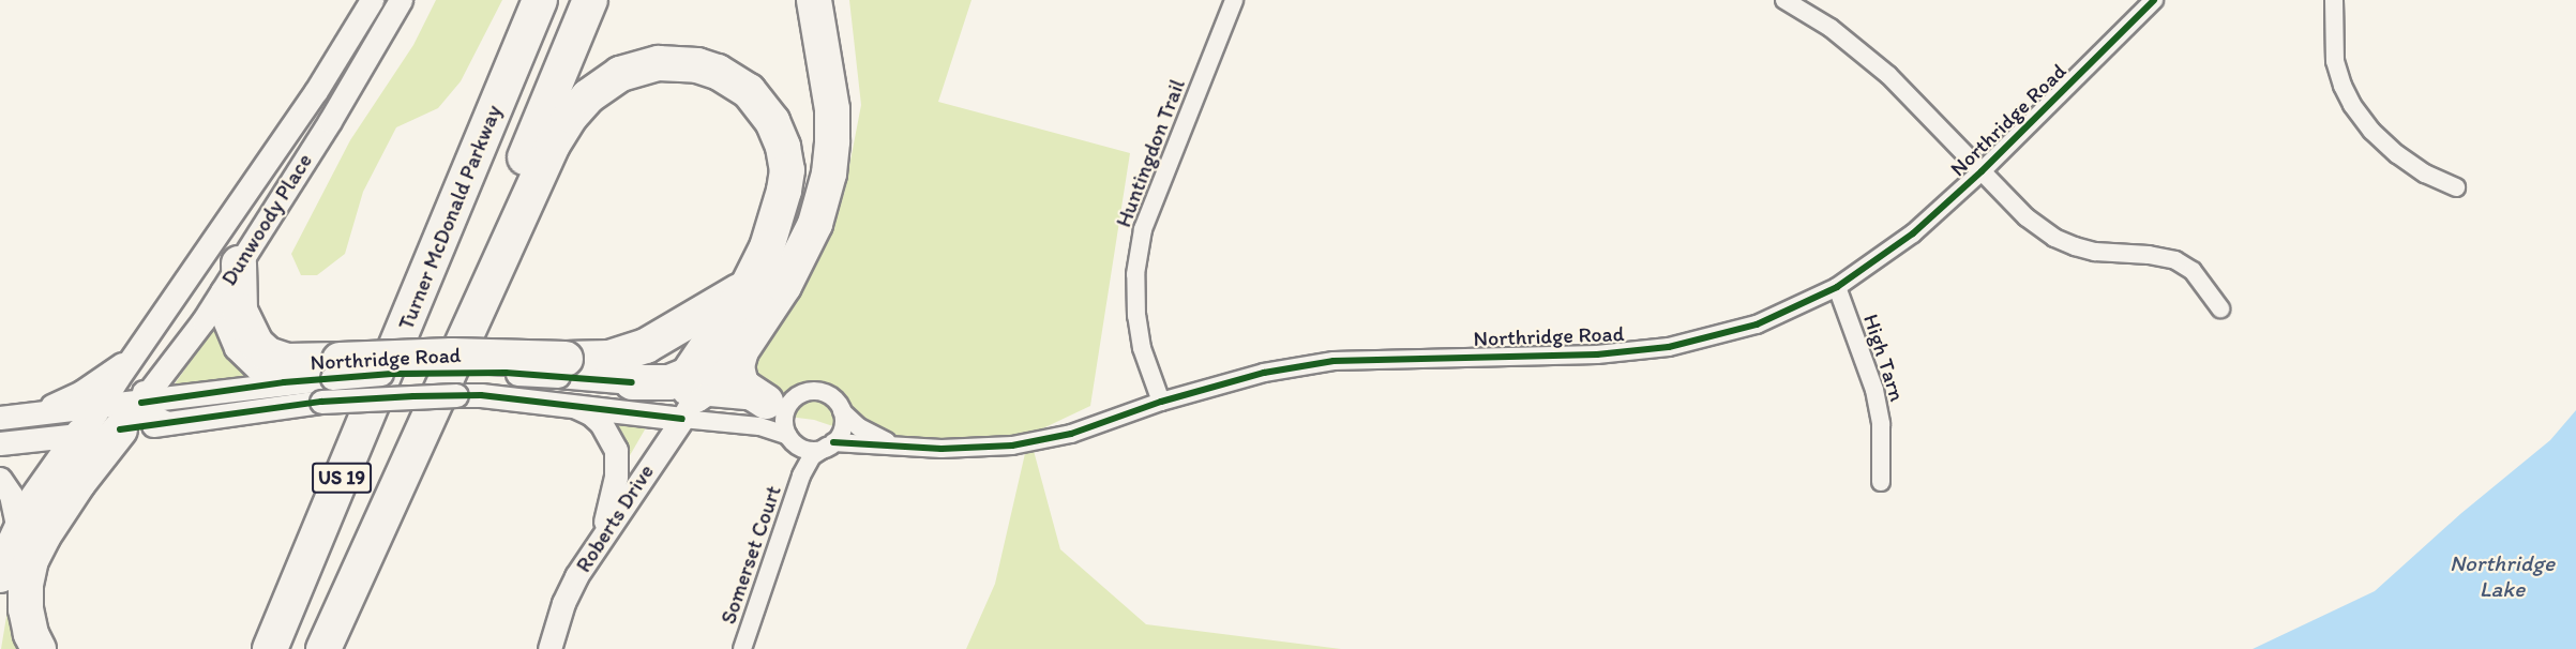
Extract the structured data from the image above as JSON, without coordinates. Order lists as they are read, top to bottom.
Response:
{
  "streets": {
    "highway": ["Turner McDonald Parkway", "US 19"],
    "street": [
      "Northridge Road",
      "Huntingdon Trail",
      "Dunwoody Place",
      "High Tarn",
      "Roberts Drive",
      "Somerset Court"
    ]
  },
  "crossings": [
    ["Northridge Road", "Huntingdon Trail"],
    ["Northridge Road", "Dunwoody Place"],
    ["Northridge Road", "High Tarn"],
    ["Northridge Road", "Roberts Drive"],
    ["Northridge Road", "Somerset Court"]
  ],
  "water": ["Northridge Lake"]
}
